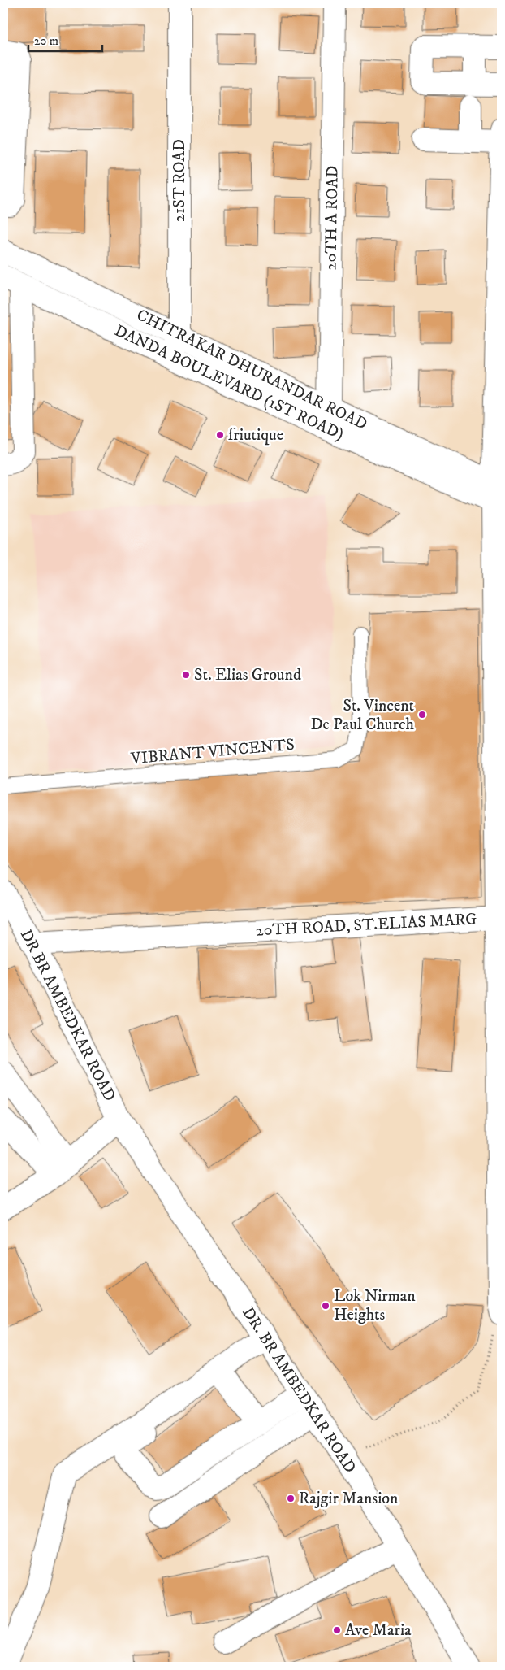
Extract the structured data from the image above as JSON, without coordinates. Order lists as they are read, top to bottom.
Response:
{
  "streets": {
    "street": [
      "21ST ROAD",
      "20TH A ROAD",
      "CHITRAKAR DHURANDAR ROAD",
      "DANDA BOULEVARD (1ST ROAD)",
      "20TH ROAD, ST.ELIAS MARG",
      "DR BR AMBEDKAR ROAD",
      "DR. BR AMBEDKAR ROAD"
    ],
    "lane": ["VIBRANT VINCENTS"]
  },
  "crossings": [
    ["21ST ROAD", "CHITRAKAR DHURANDAR ROAD"],
    ["21ST ROAD", "DANDA BOULEVARD (1ST ROAD)"],
    ["20TH A ROAD", "CHITRAKAR DHURANDAR ROAD"],
    ["20TH A ROAD", "DANDA BOULEVARD (1ST ROAD)"],
    ["CHITRAKAR DHURANDAR ROAD", "DANDA BOULEVARD (1ST ROAD)"],
    ["CHITRAKAR DHURANDAR ROAD", "20TH ROAD, ST.ELIAS MARG"],
    ["20TH ROAD, ST.ELIAS MARG", "DR BR AMBEDKAR ROAD"],
    ["DR BR AMBEDKAR ROAD", "DR. BR AMBEDKAR ROAD"]
  ],
  "places": [
    "friutique",
    "St. Elias Ground",
    "St. Vincent De Paul Church",
    "Lok Nirman Heights",
    "Rajgir Mansion",
    "Ave Maria"
  ],
  "scale_bar": "20 m"
}
